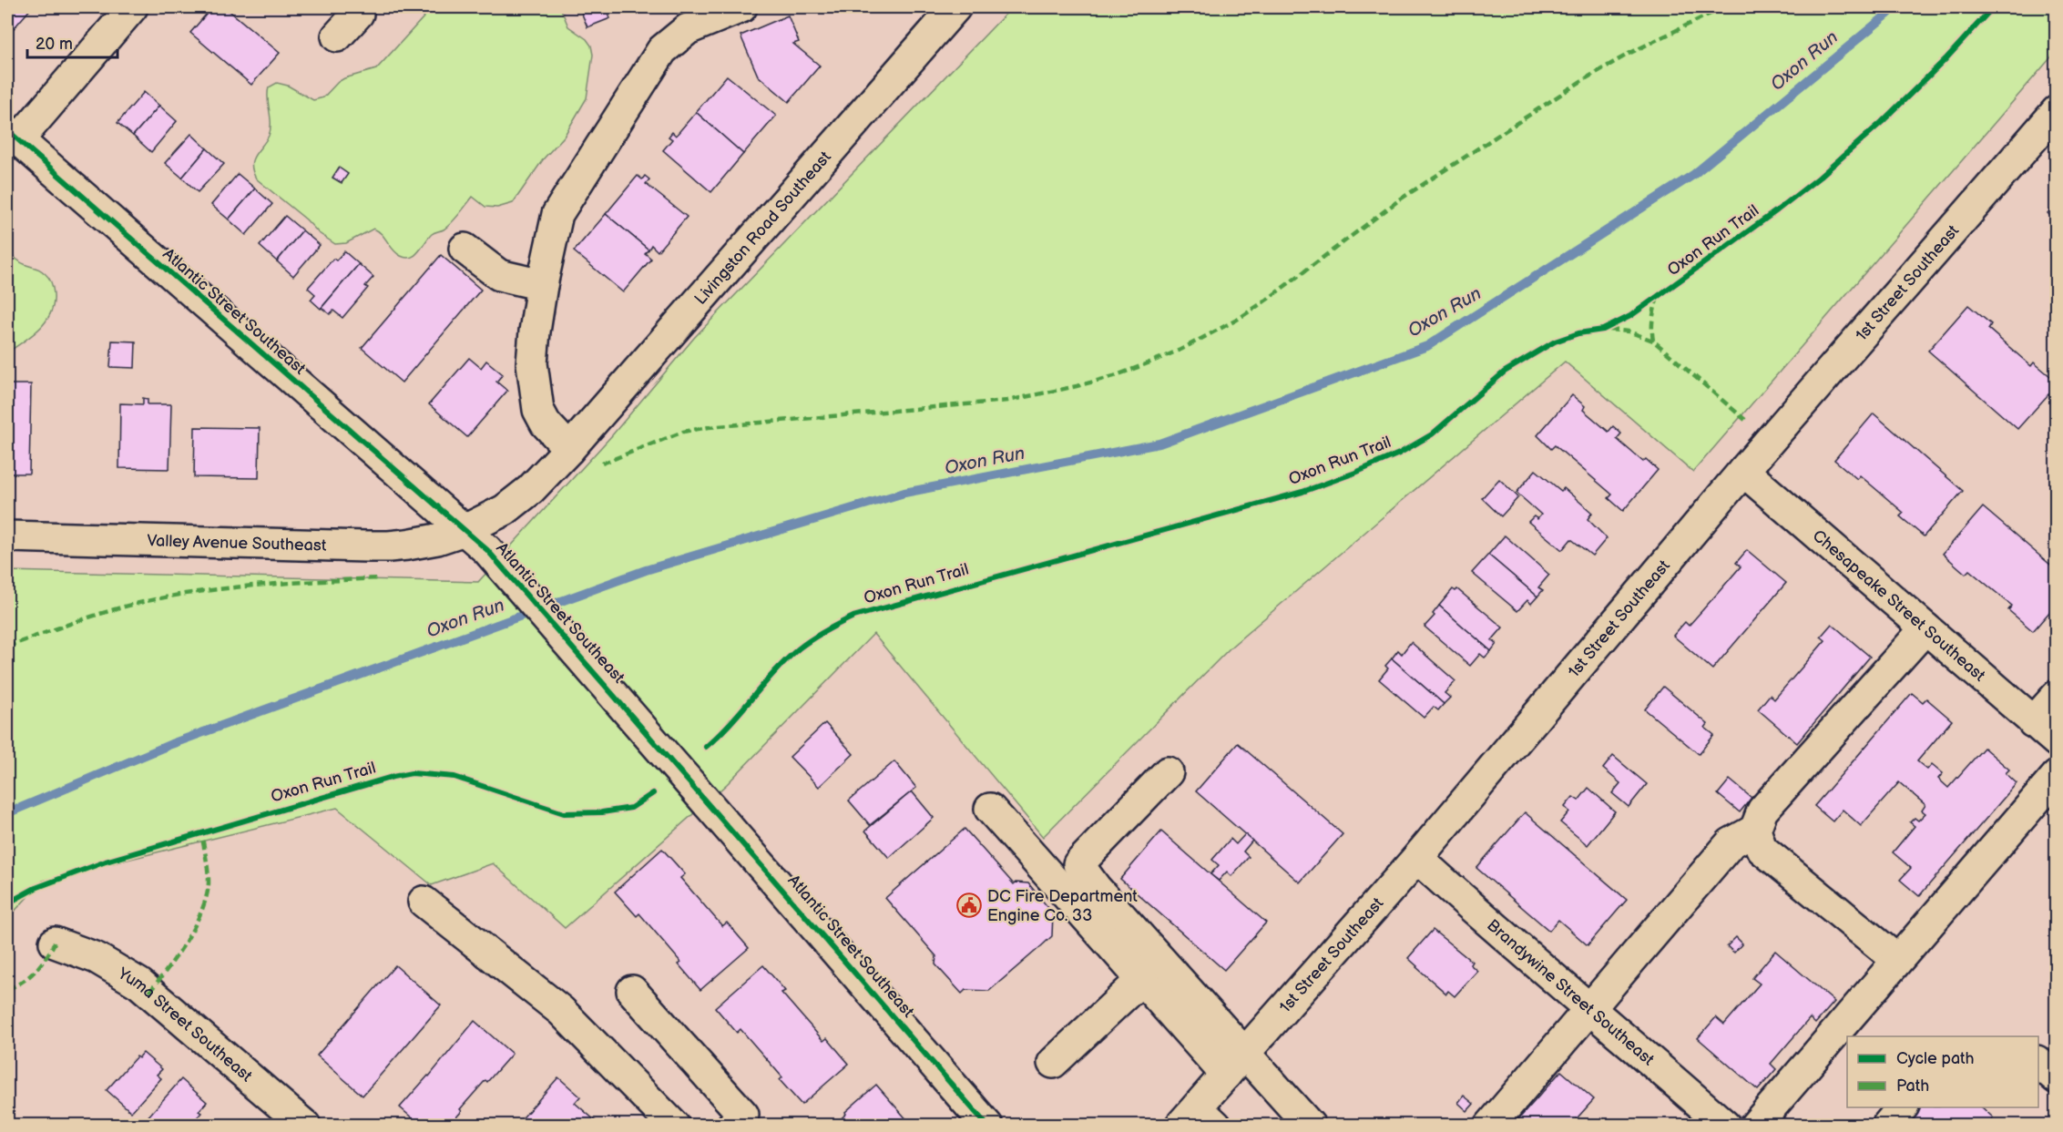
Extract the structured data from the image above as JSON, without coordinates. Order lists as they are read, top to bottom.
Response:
{
  "streets": {
    "street": [
      "Livingston Road Southeast",
      "1st Street Southeast",
      "Atlantic Street Southeast",
      "Valley Avenue Southeast",
      "Chesapeake Street Southeast",
      "Brandywine Street Southeast",
      "Yuma Street Southeast"
    ],
    "cycle path": ["Oxon Run Trail"]
  },
  "crossings": [
    ["Livingston Road Southeast", "Atlantic Street Southeast"],
    ["Livingston Road Southeast", "Valley Avenue Southeast"],
    ["1st Street Southeast", "Chesapeake Street Southeast"],
    ["1st Street Southeast", "Brandywine Street Southeast"],
    ["Atlantic Street Southeast", "Valley Avenue Southeast"]
  ],
  "water": ["Oxon Run"],
  "places": {
    "public building": ["DC Fire Department Engine Co. 33"]
  },
  "legend": ["Cycle path", "Path"],
  "scale_bar": "20 m"
}
